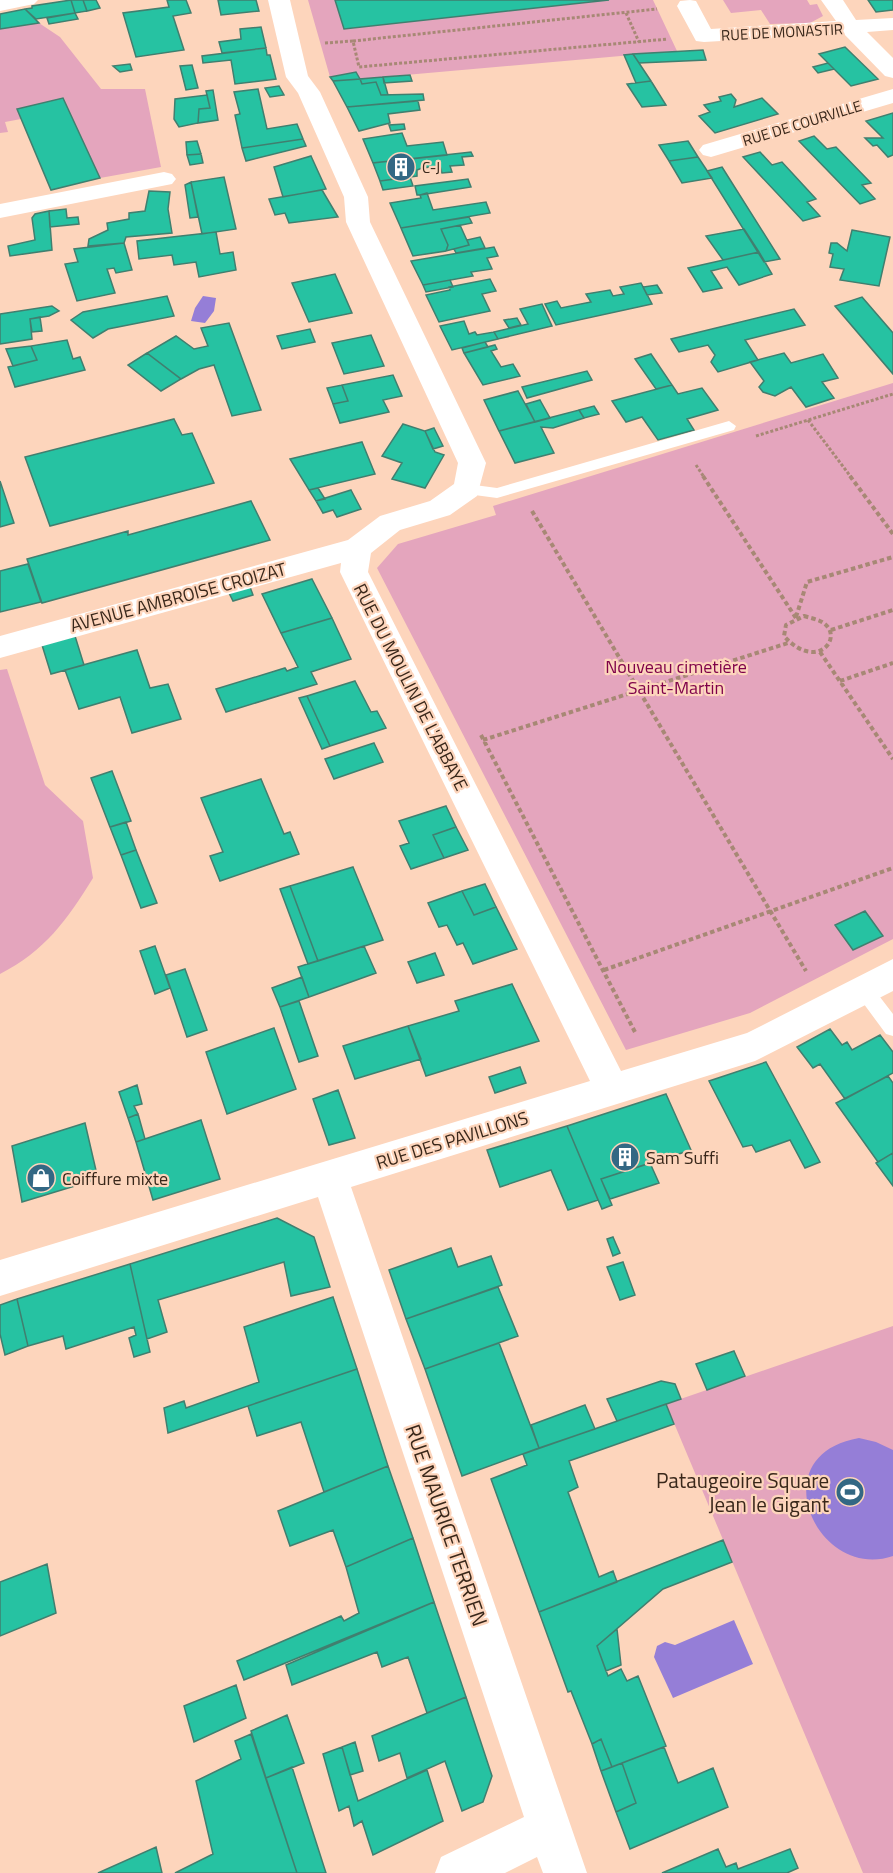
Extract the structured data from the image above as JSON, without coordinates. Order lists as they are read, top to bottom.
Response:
{
  "streets": {
    "street": [
      "RUE DE MONASTIR",
      "RUE DE COURVILLE",
      "AVENUE AMBROISE CROIZAT",
      "RUE DU MOULIN DE L'ABBAYE",
      "RUE DES PAVILLONS",
      "RUE MAURICE TERRIEN"
    ]
  },
  "crossings": [
    ["AVENUE AMBROISE CROIZAT", "RUE DU MOULIN DE L'ABBAYE"],
    ["RUE DU MOULIN DE L'ABBAYE", "RUE DES PAVILLONS"],
    ["RUE DES PAVILLONS", "RUE MAURICE TERRIEN"]
  ],
  "parks": ["Nouveau cimetière Saint-Martin"],
  "places": {
    "building": ["C-J", "Sam Suffi"],
    "shop": ["Coiffure mixte"],
    "sports": ["Pataugeoire Square Jean le Gigant"]
  }
}
